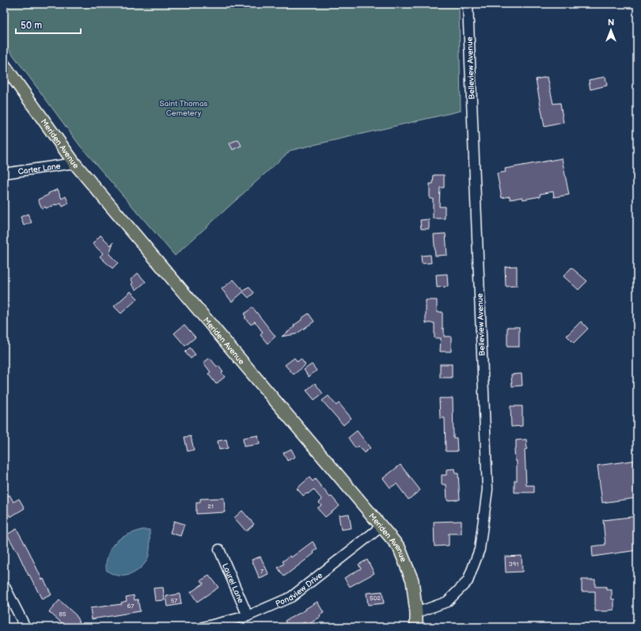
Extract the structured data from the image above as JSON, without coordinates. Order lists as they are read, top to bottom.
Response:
{
  "streets": {
    "main road": ["Meriden Avenue"],
    "street": [
      "Belleview Avenue",
      "Carter Lane",
      "Laurel Lane",
      "Pondview Drive"
    ]
  },
  "crossings": [
    ["Belleview Avenue", "Meriden Avenue"],
    ["Meriden Avenue", "Carter Lane"],
    ["Meriden Avenue", "Pondview Drive"],
    ["Laurel Lane", "Pondview Drive"]
  ],
  "parks": ["Saint Thomas Cemetery"],
  "house_numbers": [
    "21",
    "391",
    "7",
    "502",
    "57",
    "67",
    "85"
  ],
  "scale_bar": "50 m",
  "north": "top"
}
